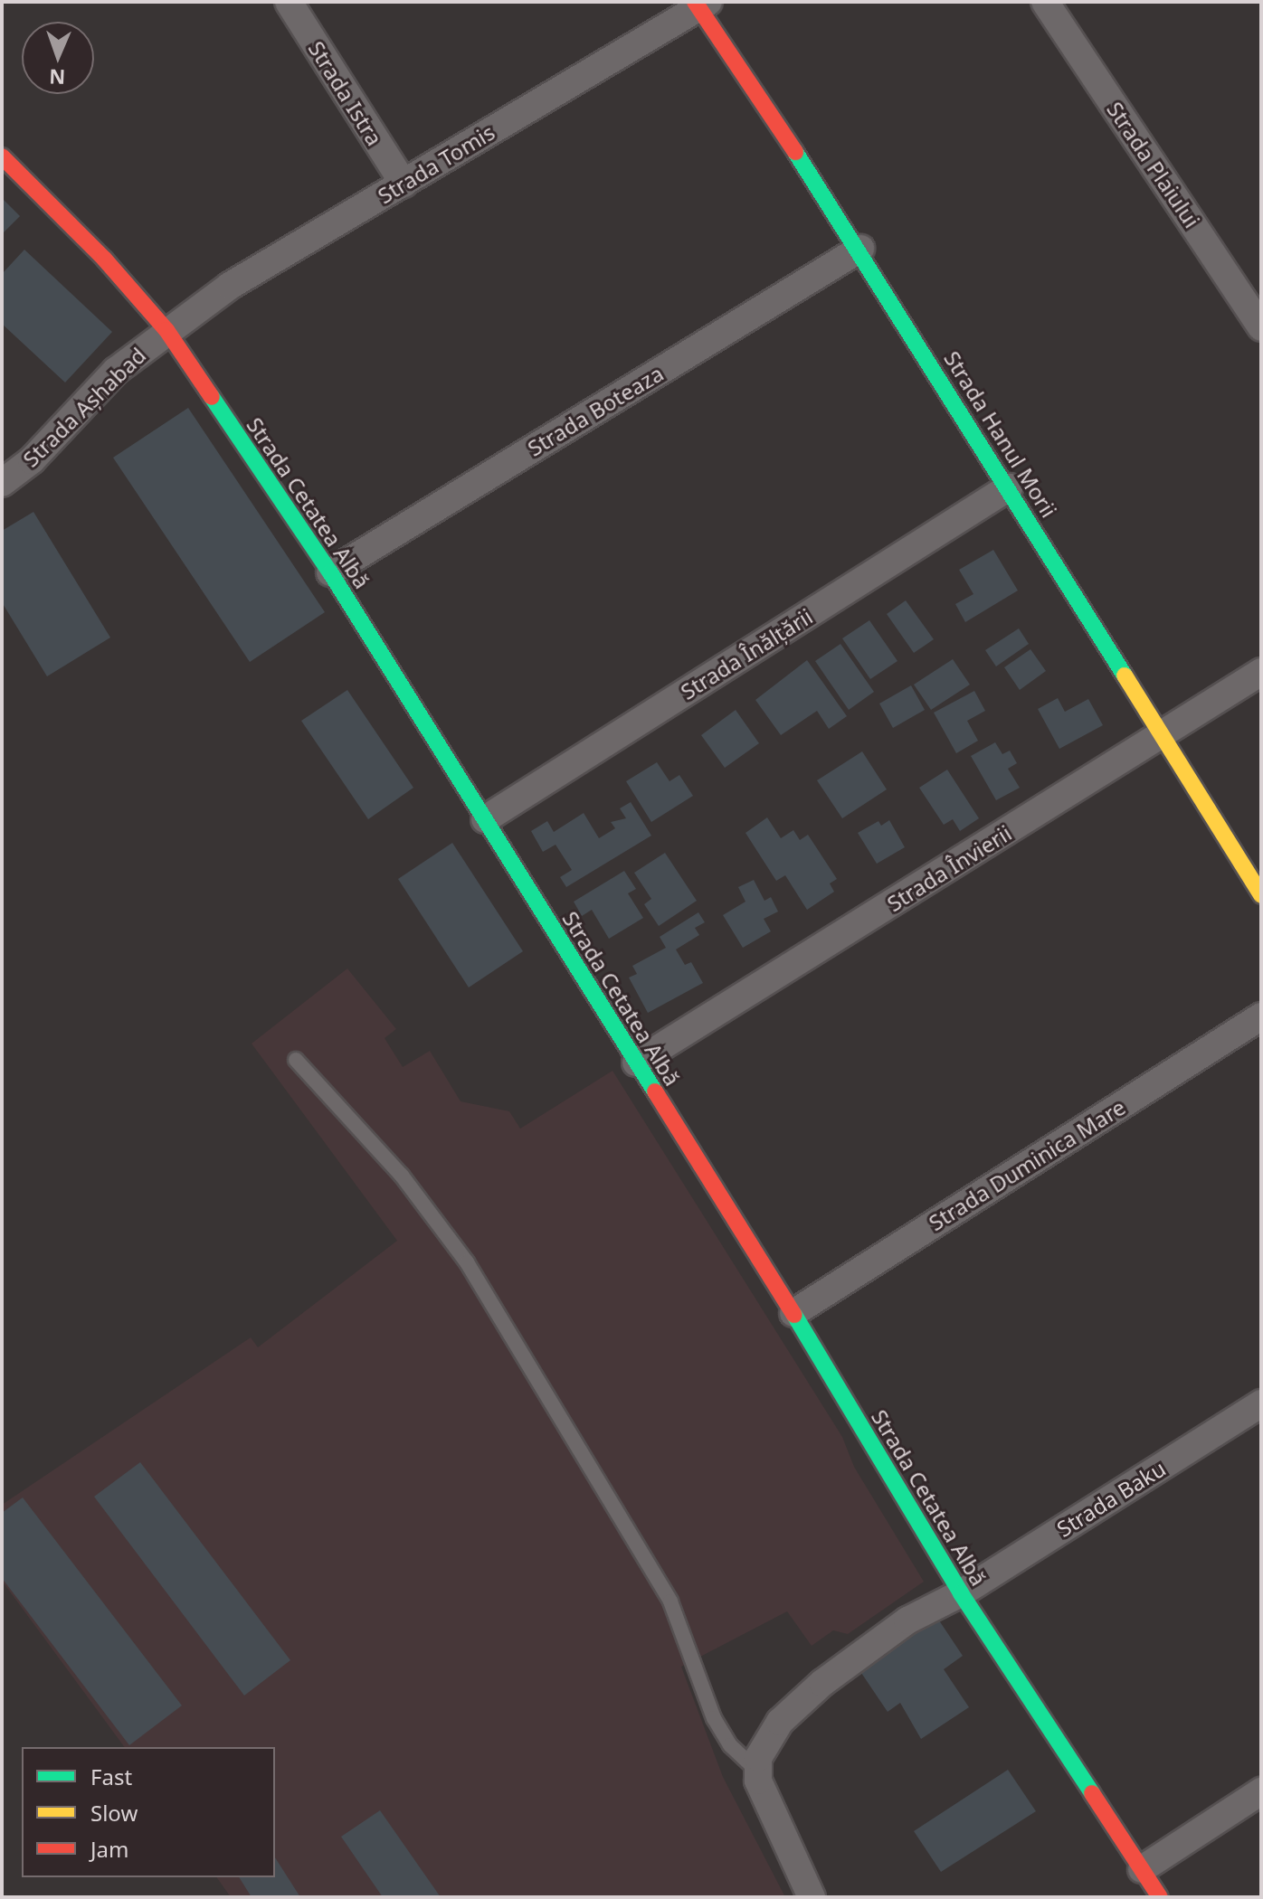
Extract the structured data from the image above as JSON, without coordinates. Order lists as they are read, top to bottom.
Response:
{
  "streets": {
    "street": [
      "Strada Istra",
      "Strada Tomis",
      "Strada Plaiului",
      "Strada Așhabad",
      "Strada Boteaza",
      "Strada Hanul Morii",
      "Strada Cetatea Albă",
      "Strada Înălțării",
      "Strada Învierii",
      "Strada Duminica Mare",
      "Strada Baku"
    ]
  },
  "crossings": [
    ["Strada Istra", "Strada Tomis"],
    ["Strada Tomis", "Strada Așhabad"],
    ["Strada Tomis", "Strada Hanul Morii"],
    ["Strada Tomis", "Strada Cetatea Albă"],
    ["Strada Așhabad", "Strada Cetatea Albă"],
    ["Strada Boteaza", "Strada Hanul Morii"],
    ["Strada Boteaza", "Strada Cetatea Albă"],
    ["Strada Hanul Morii", "Strada Înălțării"],
    ["Strada Hanul Morii", "Strada Învierii"],
    ["Strada Cetatea Albă", "Strada Înălțării"],
    ["Strada Cetatea Albă", "Strada Învierii"],
    ["Strada Cetatea Albă", "Strada Duminica Mare"],
    ["Strada Cetatea Albă", "Strada Baku"]
  ],
  "legend": ["Fast", "Slow", "Jam"],
  "north": "bottom"
}
